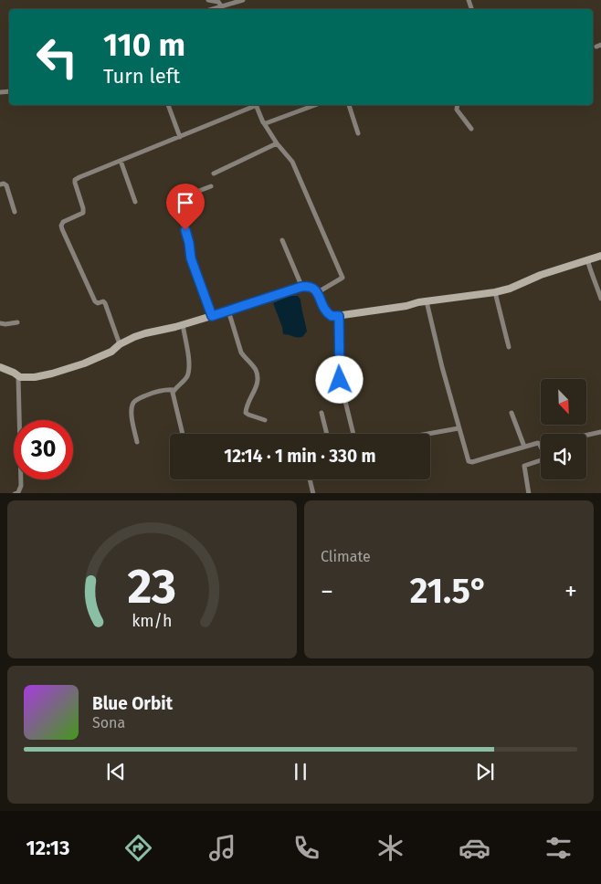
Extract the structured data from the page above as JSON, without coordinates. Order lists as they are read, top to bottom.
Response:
{
  "north": "bottom right",
  "page": {
    "turn": ["110 m", "Turn left"],
    "limit": "30",
    "trip": "12:14 · 1 min · 330 m",
    "tile": "Climate",
    "heat": ["−", "21.5°", "+"],
    "song": ["Blue Orbit", "Sona"],
    "tabs": "12:13",
    "gauge": ["23", "km/h"]
  }
}
